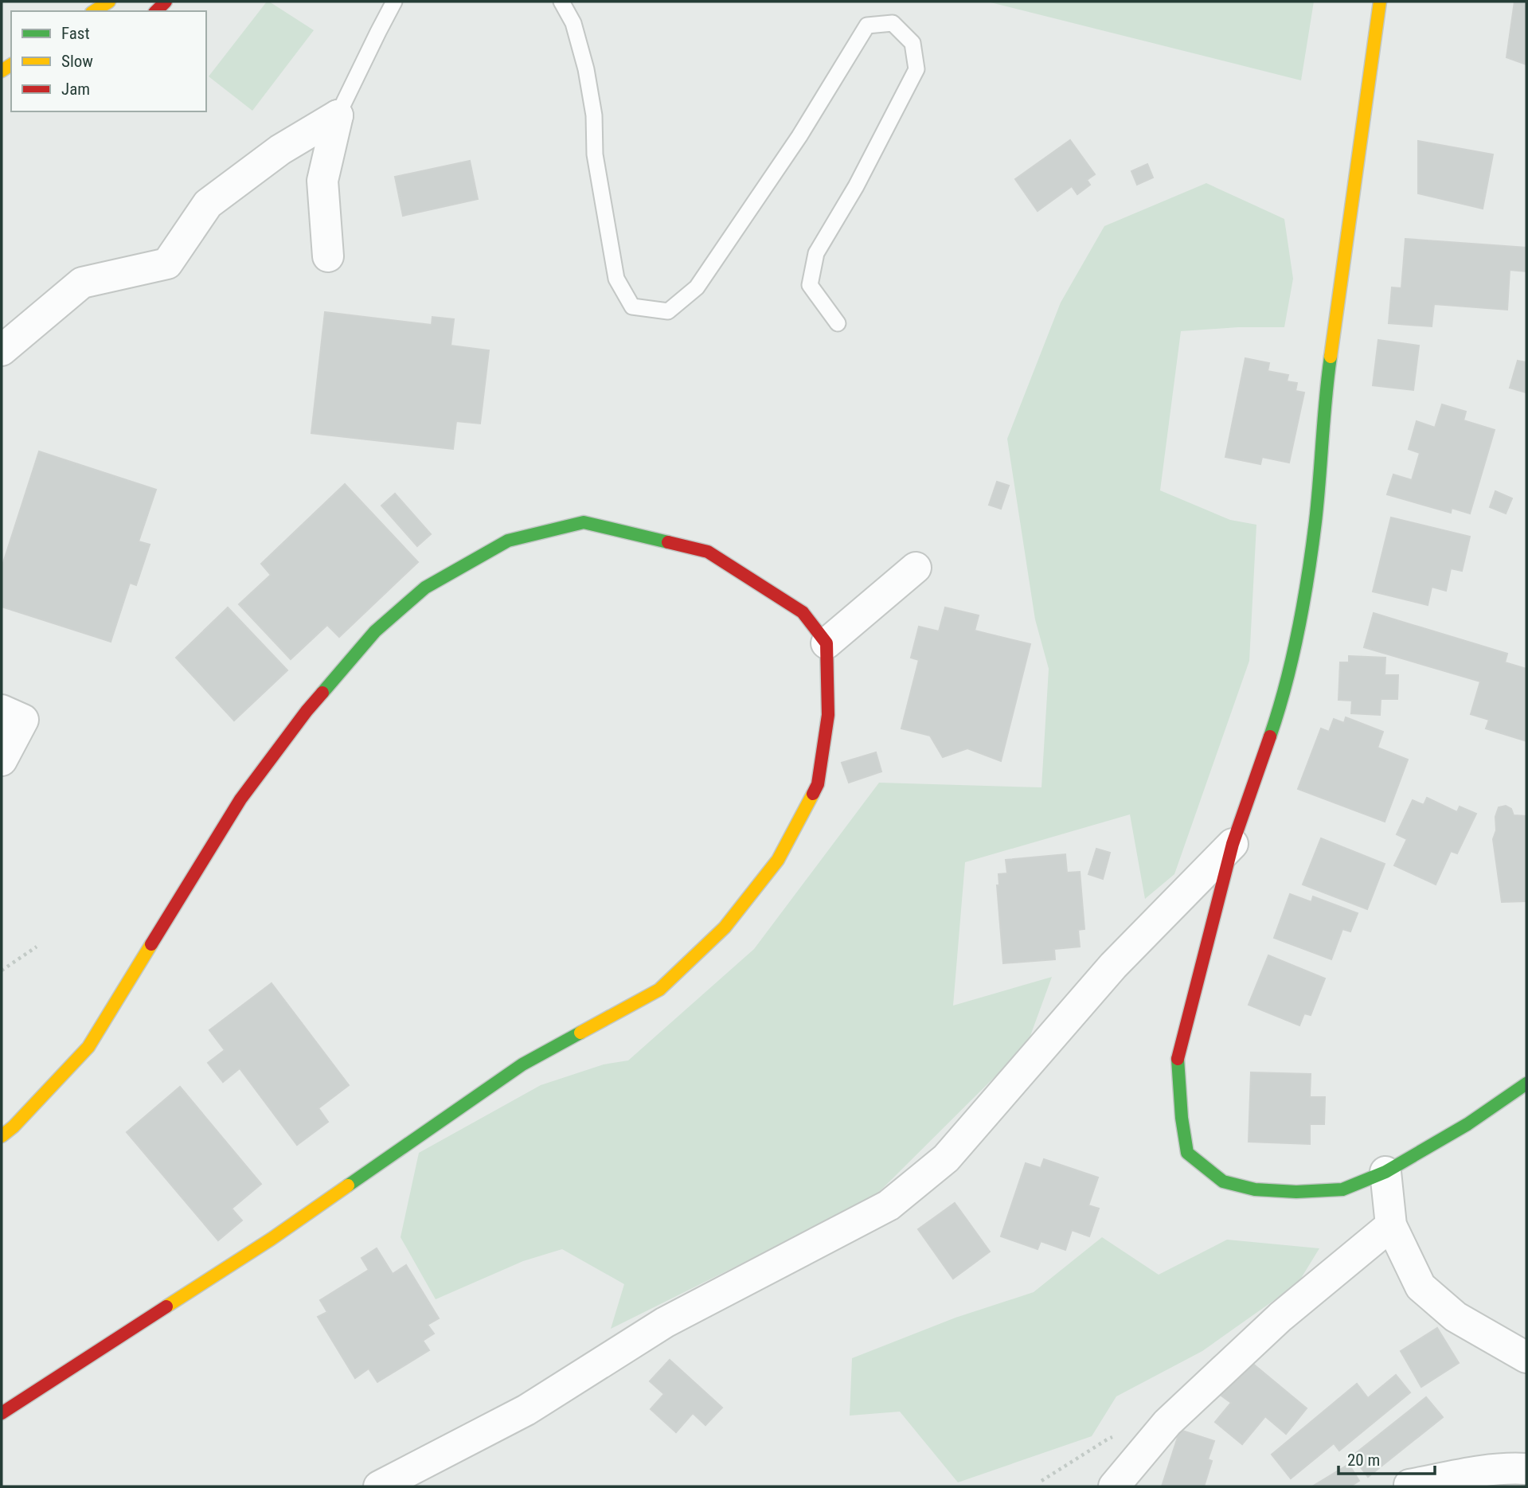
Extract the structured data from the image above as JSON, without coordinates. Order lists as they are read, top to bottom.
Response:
{
  "legend": ["Fast", "Slow", "Jam"],
  "scale_bar": "20 m"
}
